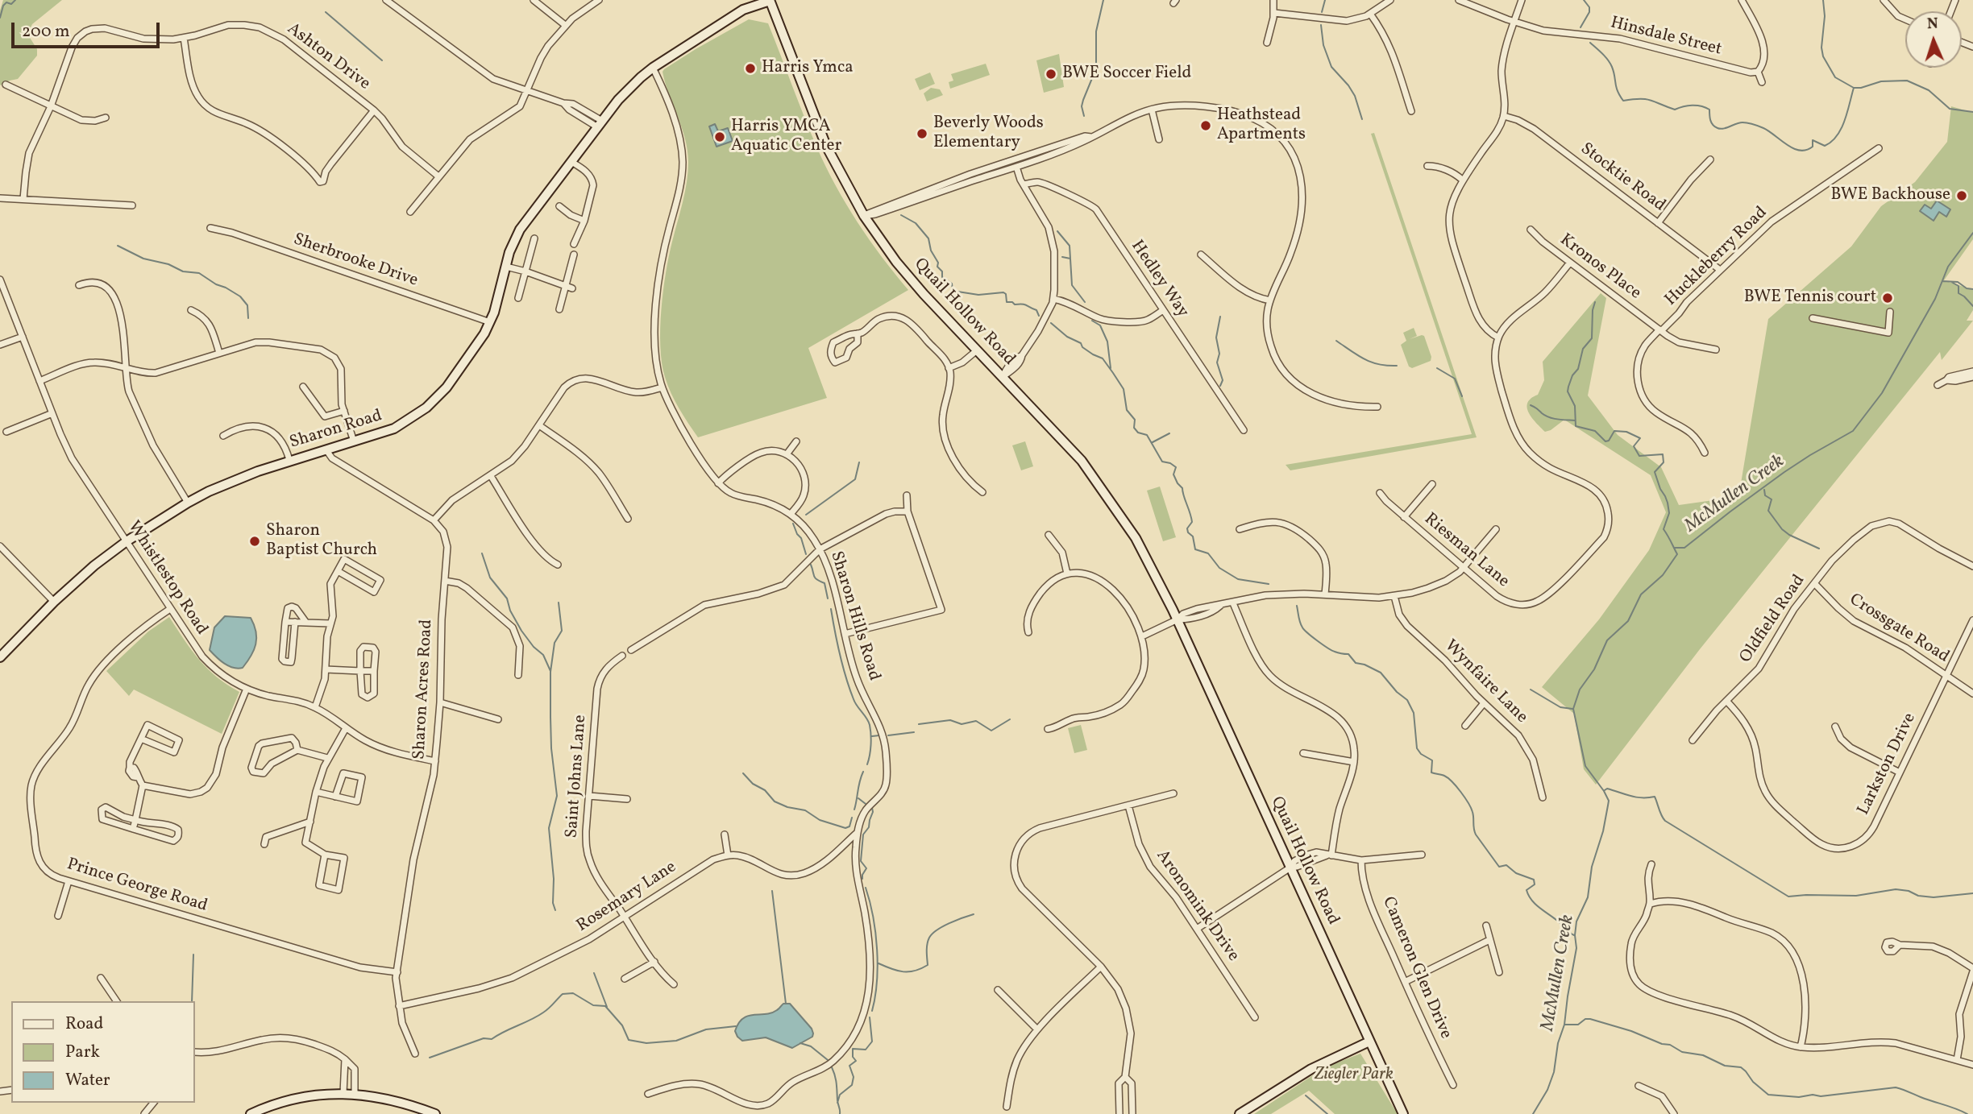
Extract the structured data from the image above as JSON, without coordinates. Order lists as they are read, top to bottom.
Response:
{
  "streets": {
    "main road": ["Quail Hollow Road", "Sharon Road"],
    "street": [
      "Hinsdale Street",
      "Ashton Drive",
      "Stocktie Road",
      "Huckleberry Road",
      "Sherbrooke Drive",
      "Kronos Place",
      "Hedley Way",
      "Riesman Lane",
      "Whistlestop Road",
      "Sharon Hills Road",
      "Oldfield Road",
      "Crossgate Road",
      "Wynfaire Lane",
      "Sharon Acres Road",
      "Larkston Drive",
      "Saint Johns Lane",
      "Prince George Road",
      "Rosemary Lane",
      "Aronomink Drive",
      "Cameron Glen Drive"
    ]
  },
  "crossings": [
    ["Stocktie Road", "Huckleberry Road"],
    ["Huckleberry Road", "Kronos Place"],
    ["Sherbrooke Drive", "Sharon Road"],
    ["Quail Hollow Road", "Sharon Road"],
    ["Sharon Road", "Whistlestop Road"],
    ["Sharon Road", "Sharon Hills Road"],
    ["Whistlestop Road", "Sharon Acres Road"],
    ["Whistlestop Road", "Prince George Road"],
    ["Oldfield Road", "Crossgate Road"],
    ["Oldfield Road", "Larkston Drive"],
    ["Crossgate Road", "Larkston Drive"],
    ["Sharon Acres Road", "Prince George Road"],
    ["Sharon Acres Road", "Rosemary Lane"],
    ["Saint Johns Lane", "Rosemary Lane"]
  ],
  "water": ["McMullen Creek"],
  "parks": ["Ziegler Park"],
  "places": [
    "Harris Ymca",
    "BWE Soccer Field",
    "Heathstead Apartments",
    "Beverly Woods Elementary",
    "Harris YMCA Aquatic Center",
    "BWE Backhouse",
    "BWE Tennis court",
    "Sharon Baptist Church"
  ],
  "legend": ["Road", "Park", "Water"],
  "scale_bar": "200 m",
  "north": "top"
}
